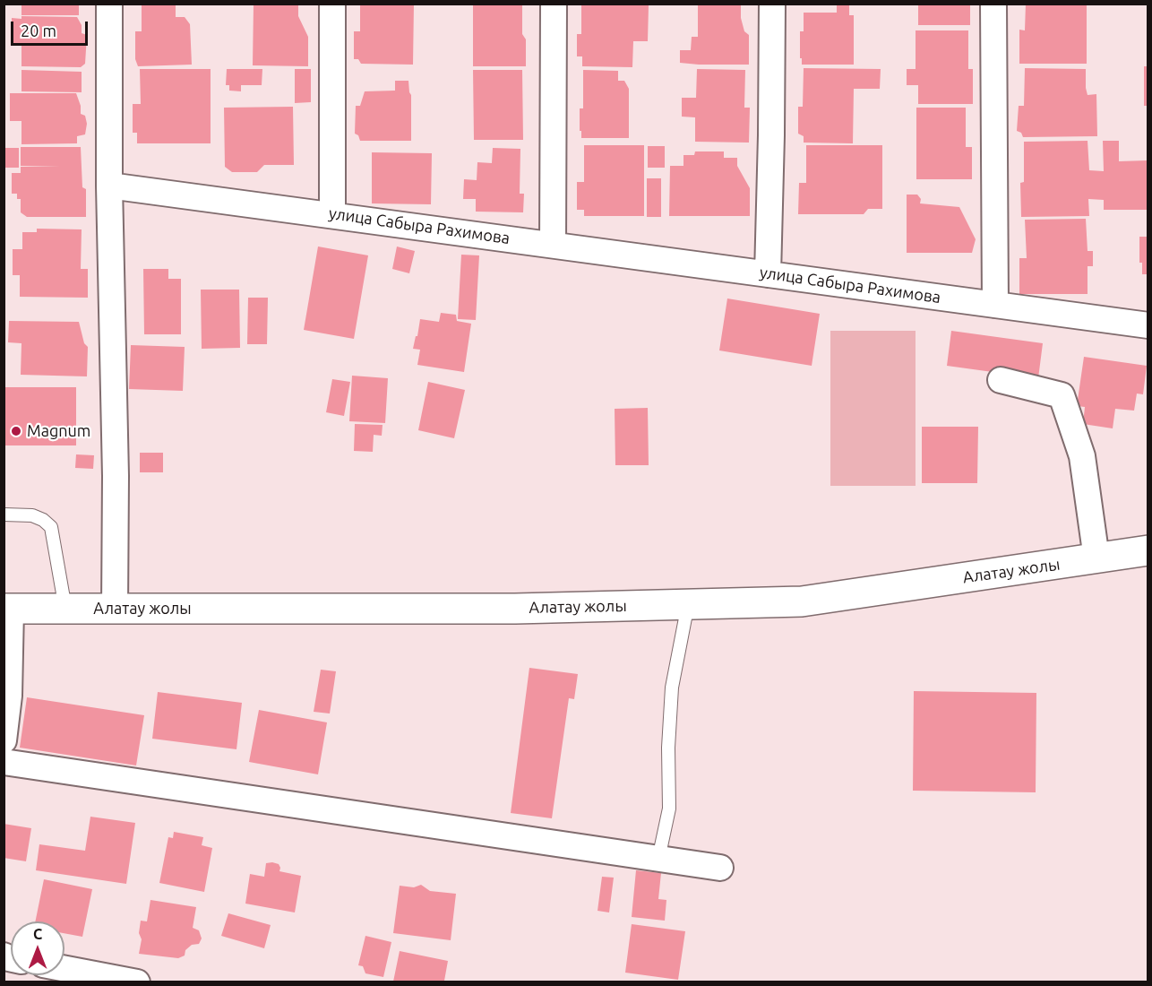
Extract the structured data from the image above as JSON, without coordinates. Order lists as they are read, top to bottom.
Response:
{
  "streets": {
    "main road": ["Алатау жолы"],
    "street": ["улица Сабыра Рахимова"]
  },
  "places": ["Magnum"],
  "scale_bar": "20 m",
  "north": "top"
}
